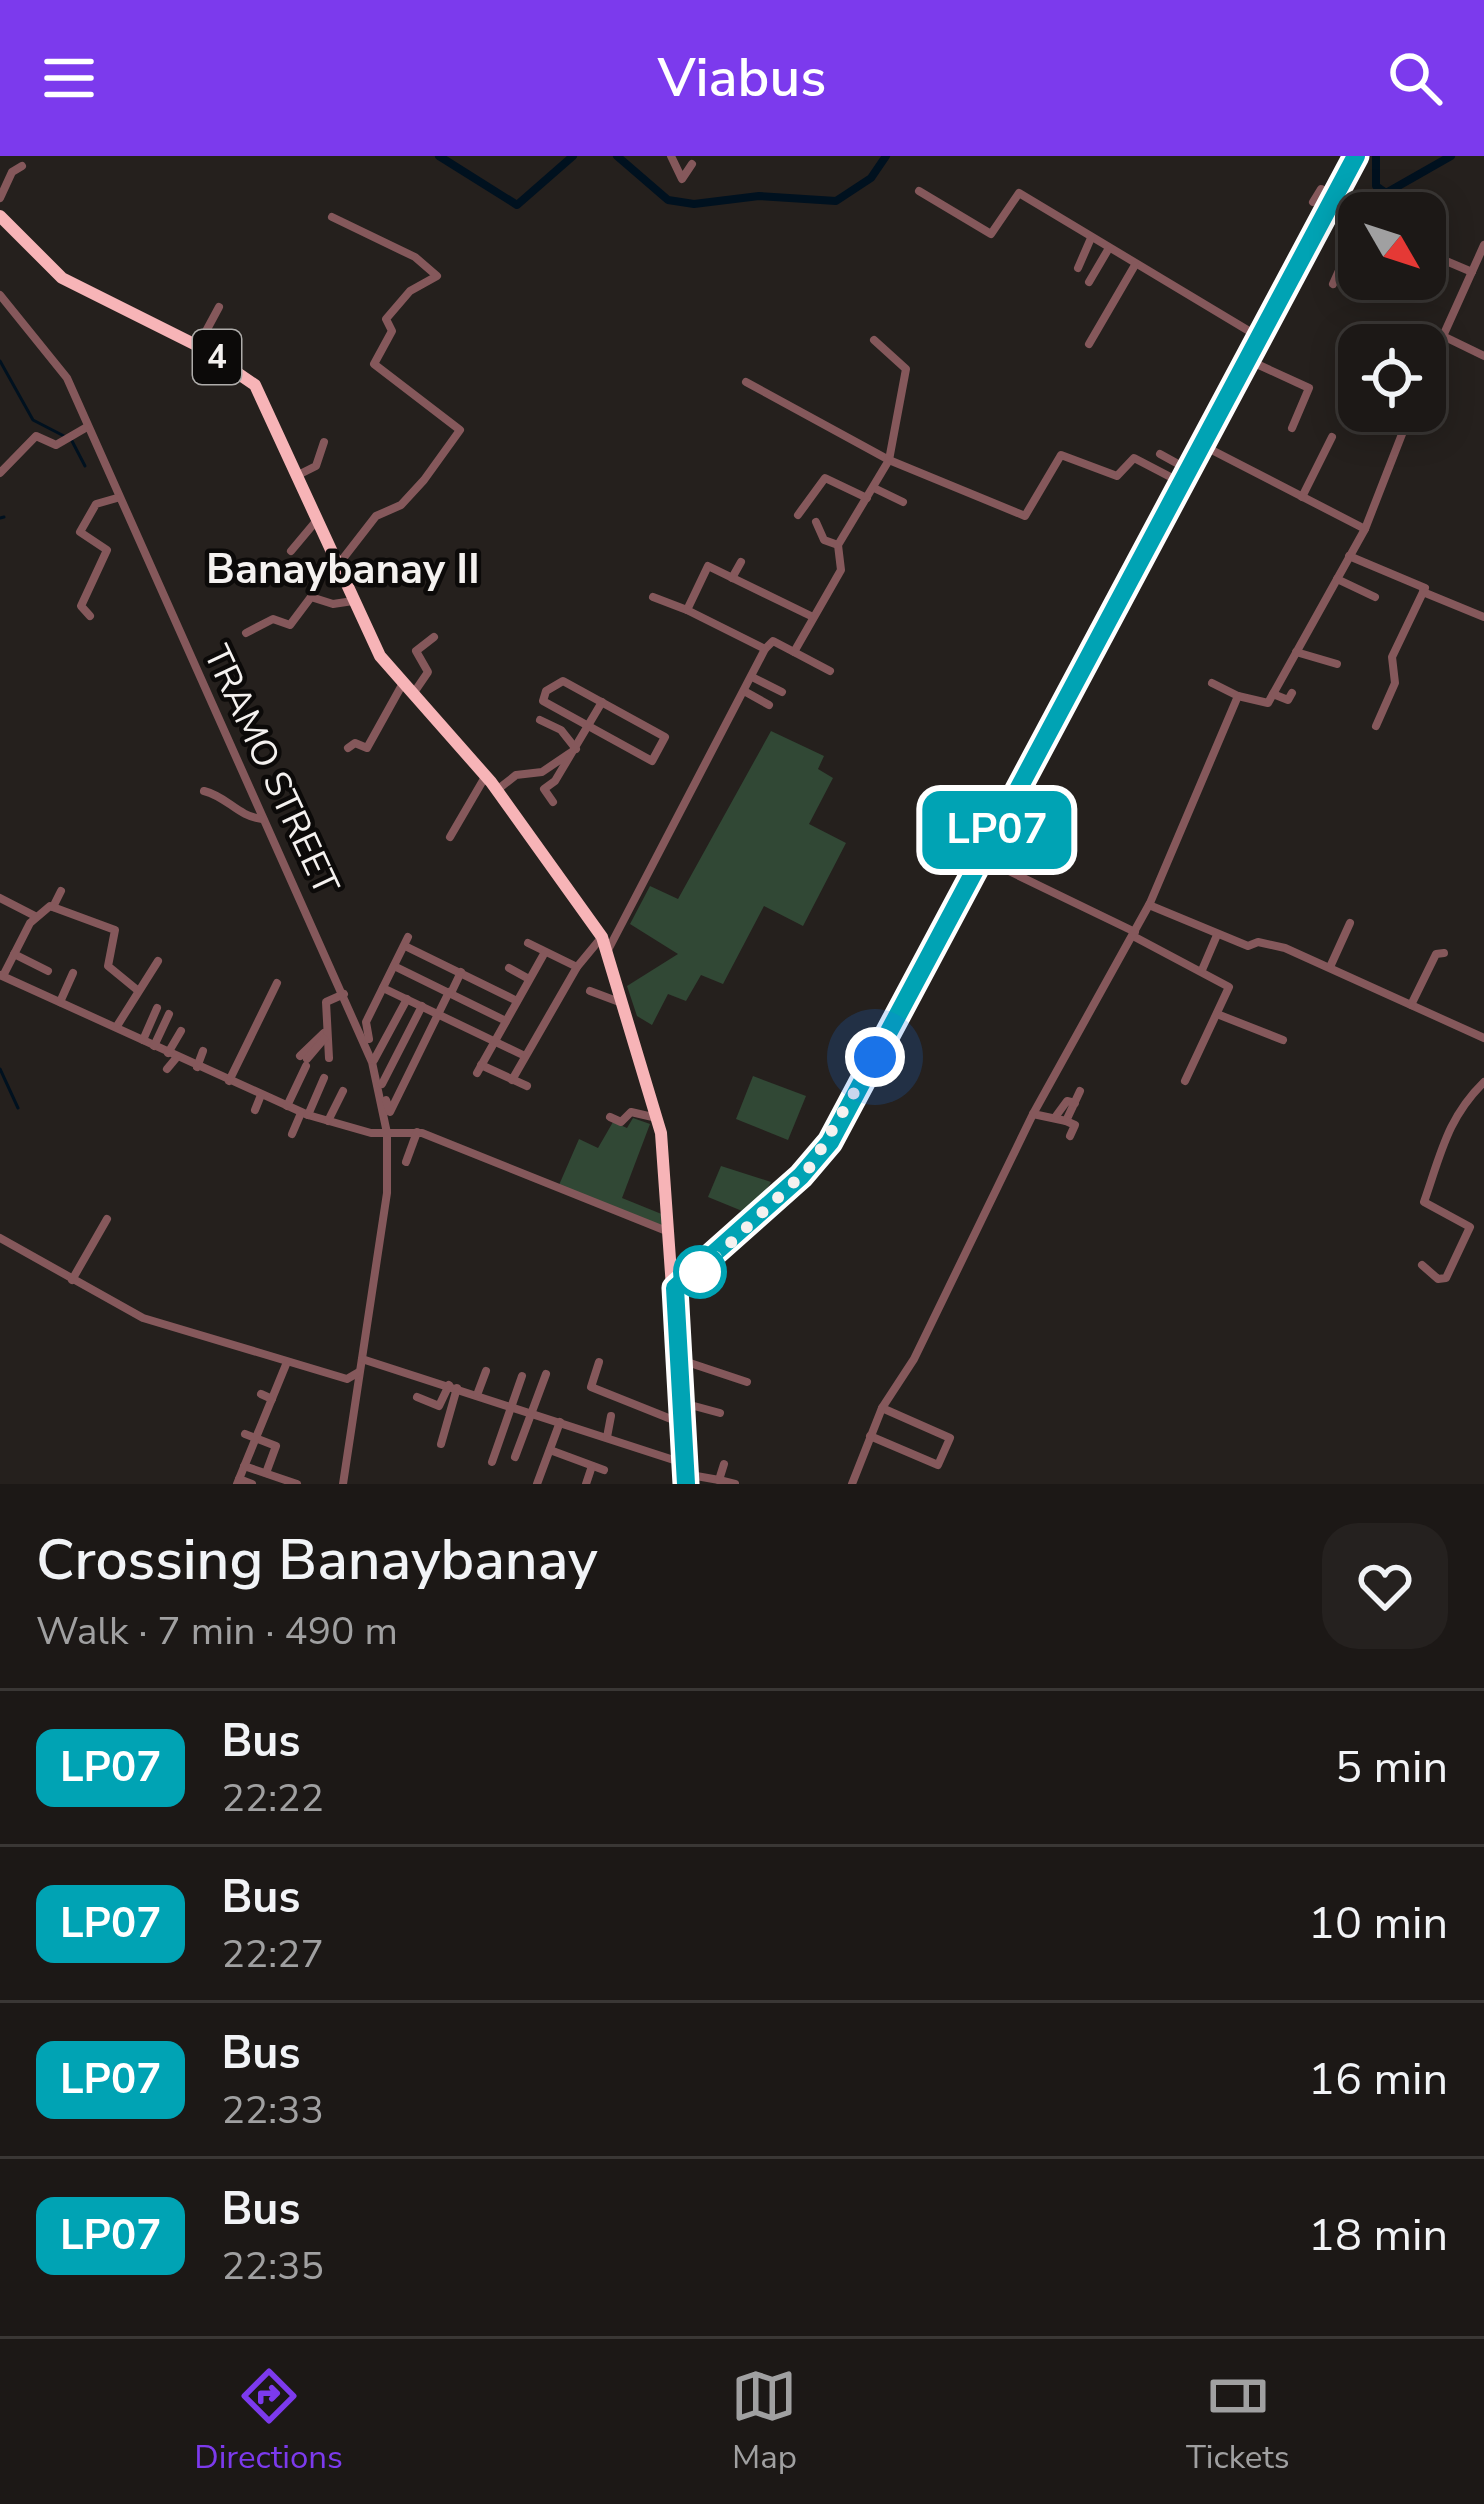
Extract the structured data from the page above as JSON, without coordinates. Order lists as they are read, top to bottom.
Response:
{
  "streets": {
    "highway": ["4"],
    "street": ["TRAMO STREET"]
  },
  "districts": ["Banaybanay II"],
  "lines": ["bus line LP07"],
  "north": "bottom right",
  "page": {
    "header": "Viabus",
    "on_map": "LP07",
    "heading": ["Crossing Banaybanay", "Walk · 7 min · 490 m"],
    "list": [
      {
        "mark": "LP07",
        "name": "Bus",
        "note": "22:22",
        "value": "5 min"
      },
      {
        "mark": "LP07",
        "name": "Bus",
        "note": "22:27",
        "value": "10 min"
      },
      {
        "mark": "LP07",
        "name": "Bus",
        "note": "22:33",
        "value": "16 min"
      },
      {
        "mark": "LP07",
        "name": "Bus",
        "note": "22:35",
        "value": "18 min"
      }
    ],
    "tabs": ["Directions", "Map", "Tickets"]
  }
}
